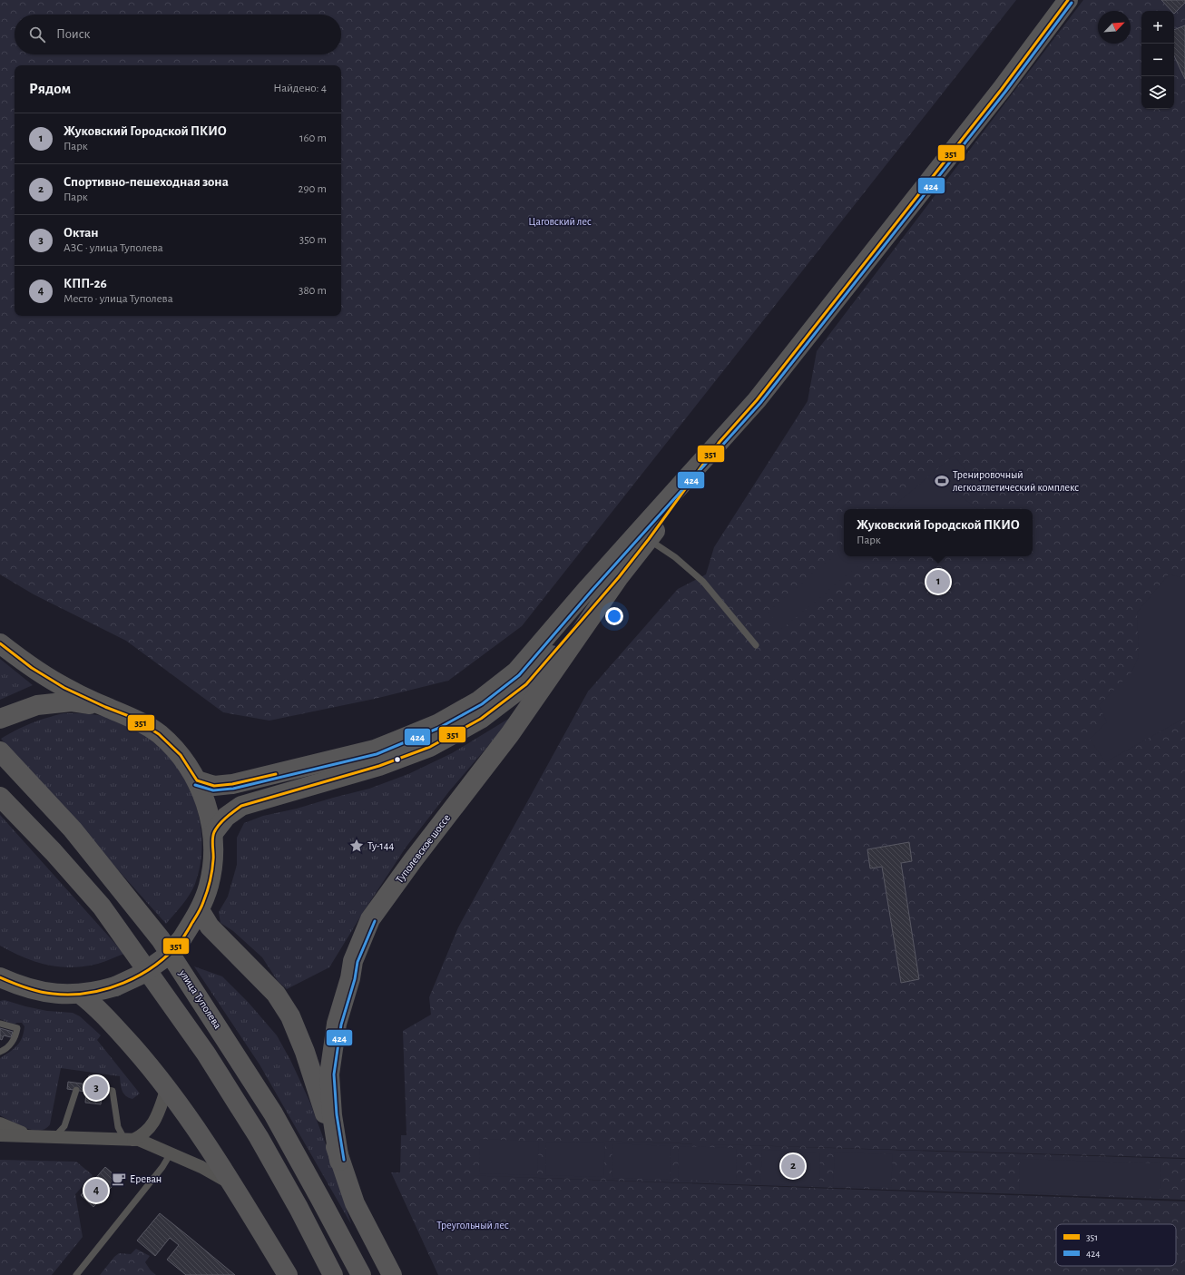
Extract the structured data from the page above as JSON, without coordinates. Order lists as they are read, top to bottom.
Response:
{
  "streets": {
    "main road": ["Туполевское шоссе", "улица Туполева"]
  },
  "parks": ["Цаговский лес", "Треугольный лес"],
  "places": {
    "sports": ["Тренировочный легкоатлетический комплекс"],
    "place": ["Ty-144"],
    "cafe": ["Ереван"]
  },
  "lines": ["transit line 351", "transit line 424"],
  "legend": ["351", "424"],
  "north": "top right",
  "page": {
    "map_buttons": ["+", "−"],
    "search": "Поиск",
    "heading": ["Рядом", "Найдено: 4"],
    "list": [
      {
        "mark": "1",
        "name": "Жуковский Городской ПКИО",
        "note": "Парк",
        "value": "160 m"
      },
      {
        "mark": "2",
        "name": "Спортивно-пешеходная зона",
        "note": "Парк",
        "value": "290 m"
      },
      {
        "mark": "3",
        "name": "Октан",
        "note": "АЗС · улица Туполева",
        "value": "350 m"
      },
      {
        "mark": "4",
        "name": "КПП-26",
        "note": "Место · улица Туполева",
        "value": "380 m"
      }
    ],
    "popup": ["Жуковский Городской ПКИО", "Парк"],
    "pins": [
      "1",
      "3",
      "2",
      "4"
    ]
  }
}
